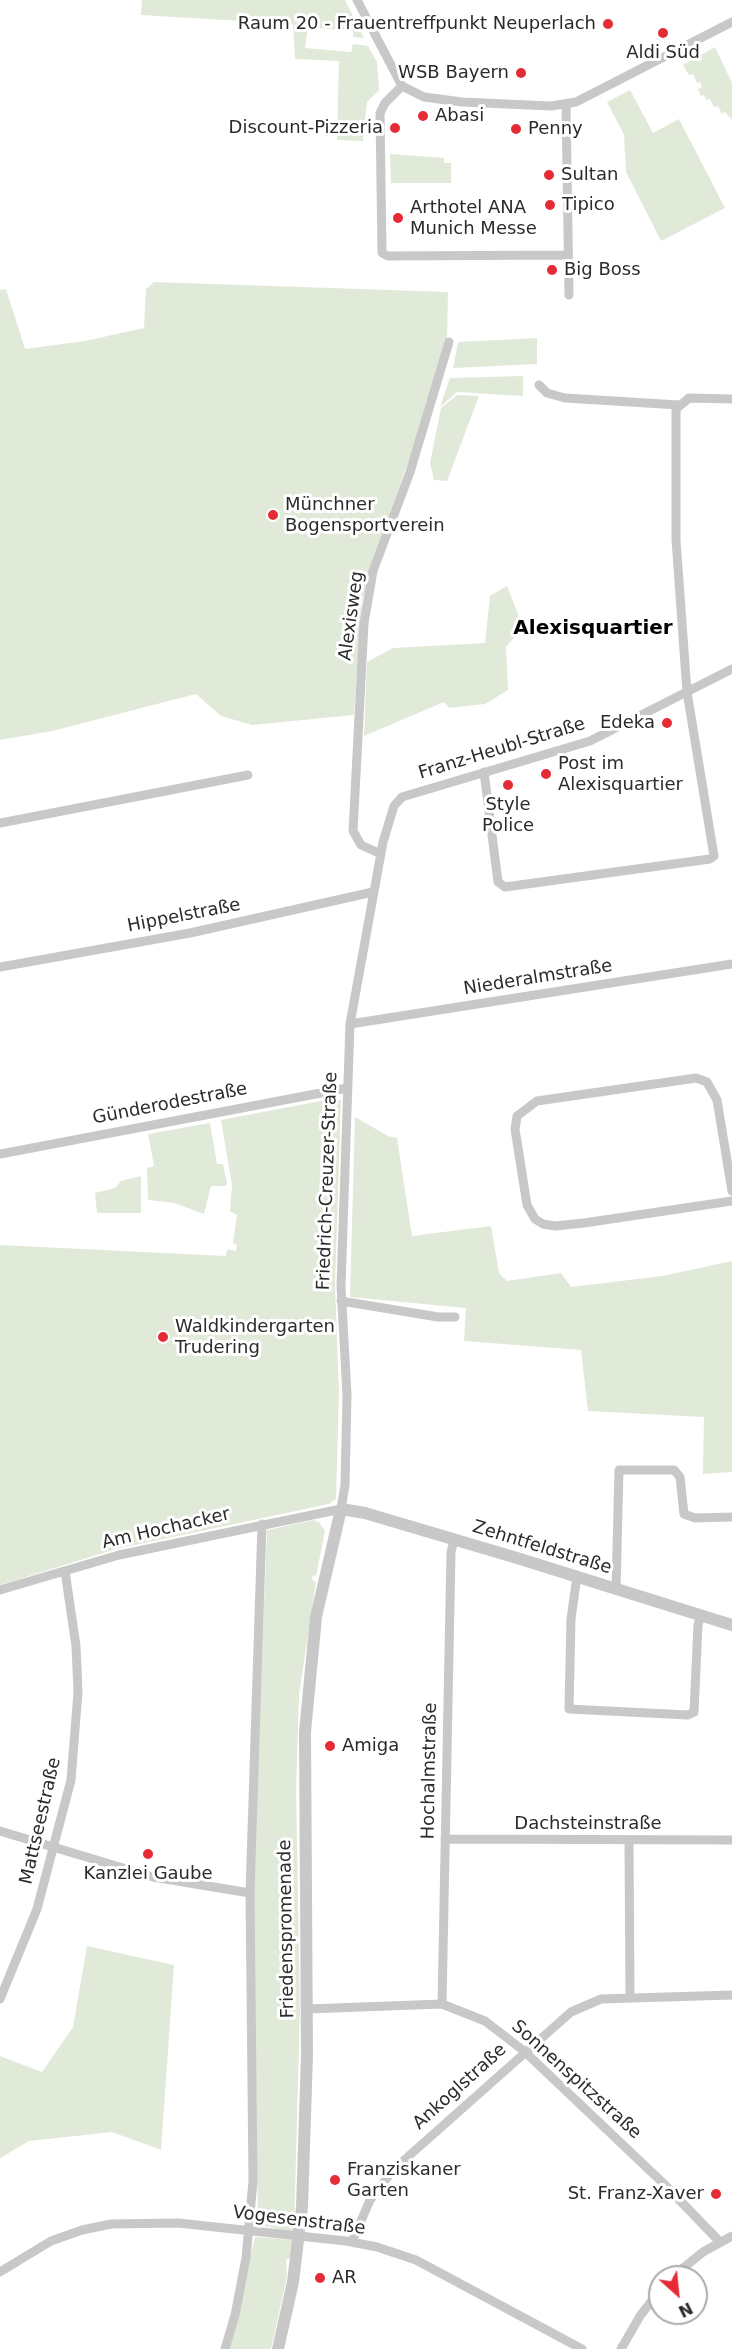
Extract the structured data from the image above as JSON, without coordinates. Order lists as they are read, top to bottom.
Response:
{
  "streets": {
    "street": [
      "Alexisweg",
      "Franz-Heubl-Straße",
      "Hippelstraße",
      "Niederalmstraße",
      "Günderodestraße",
      "Friedrich-Creuzer-Straße",
      "Am Hochacker",
      "Zehntfeldstraße",
      "Hochalmstraße",
      "Mattseestraße",
      "Dachsteinstraße",
      "Friedenspromenade",
      "Sonnenspitzstraße",
      "Ankoglstraße",
      "Vogesenstraße"
    ]
  },
  "crossings": [
    ["Alexisweg", "Franz-Heubl-Straße"],
    ["Franz-Heubl-Straße", "Hippelstraße"],
    ["Franz-Heubl-Straße", "Friedrich-Creuzer-Straße"],
    ["Hippelstraße", "Friedrich-Creuzer-Straße"],
    ["Niederalmstraße", "Friedrich-Creuzer-Straße"],
    ["Günderodestraße", "Friedrich-Creuzer-Straße"],
    ["Friedrich-Creuzer-Straße", "Am Hochacker"],
    ["Friedrich-Creuzer-Straße", "Zehntfeldstraße"],
    ["Friedrich-Creuzer-Straße", "Friedenspromenade"],
    ["Am Hochacker", "Zehntfeldstraße"],
    ["Am Hochacker", "Mattseestraße"],
    ["Am Hochacker", "Friedenspromenade"],
    ["Zehntfeldstraße", "Hochalmstraße"],
    ["Zehntfeldstraße", "Friedenspromenade"],
    ["Hochalmstraße", "Dachsteinstraße"],
    ["Hochalmstraße", "Sonnenspitzstraße"],
    ["Friedenspromenade", "Sonnenspitzstraße"],
    ["Friedenspromenade", "Vogesenstraße"],
    ["Sonnenspitzstraße", "Ankoglstraße"],
    ["Ankoglstraße", "Vogesenstraße"]
  ],
  "districts": ["Alexisquartier"],
  "places": [
    "Raum 20 - Frauentreffpunkt Neuperlach",
    "Aldi Süd",
    "WSB Bayern",
    "Abasi",
    "Discount-Pizzeria",
    "Penny",
    "Sultan",
    "Tipico",
    "Arthotel ANA Munich Messe",
    "Big Boss",
    "Münchner Bogensportverein",
    "Edeka",
    "Post im Alexisquartier",
    "Style Police",
    "Waldkindergarten Trudering",
    "Amiga",
    "Kanzlei Gaube",
    "Franziskaner Garten",
    "St. Franz-Xaver",
    "AR"
  ],
  "north": "bottom right"
}
